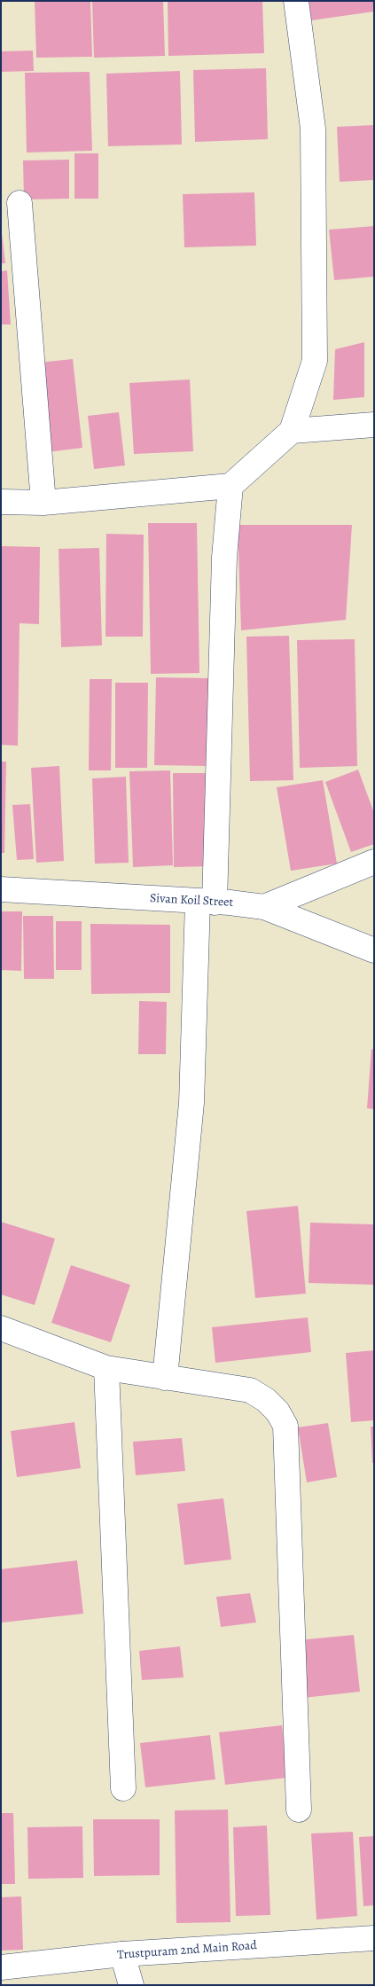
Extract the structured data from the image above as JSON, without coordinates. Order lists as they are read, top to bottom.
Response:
{
  "streets": {
    "street": ["Sivan Koil Street", "Trustpuram 2nd Main Road"]
  }
}
